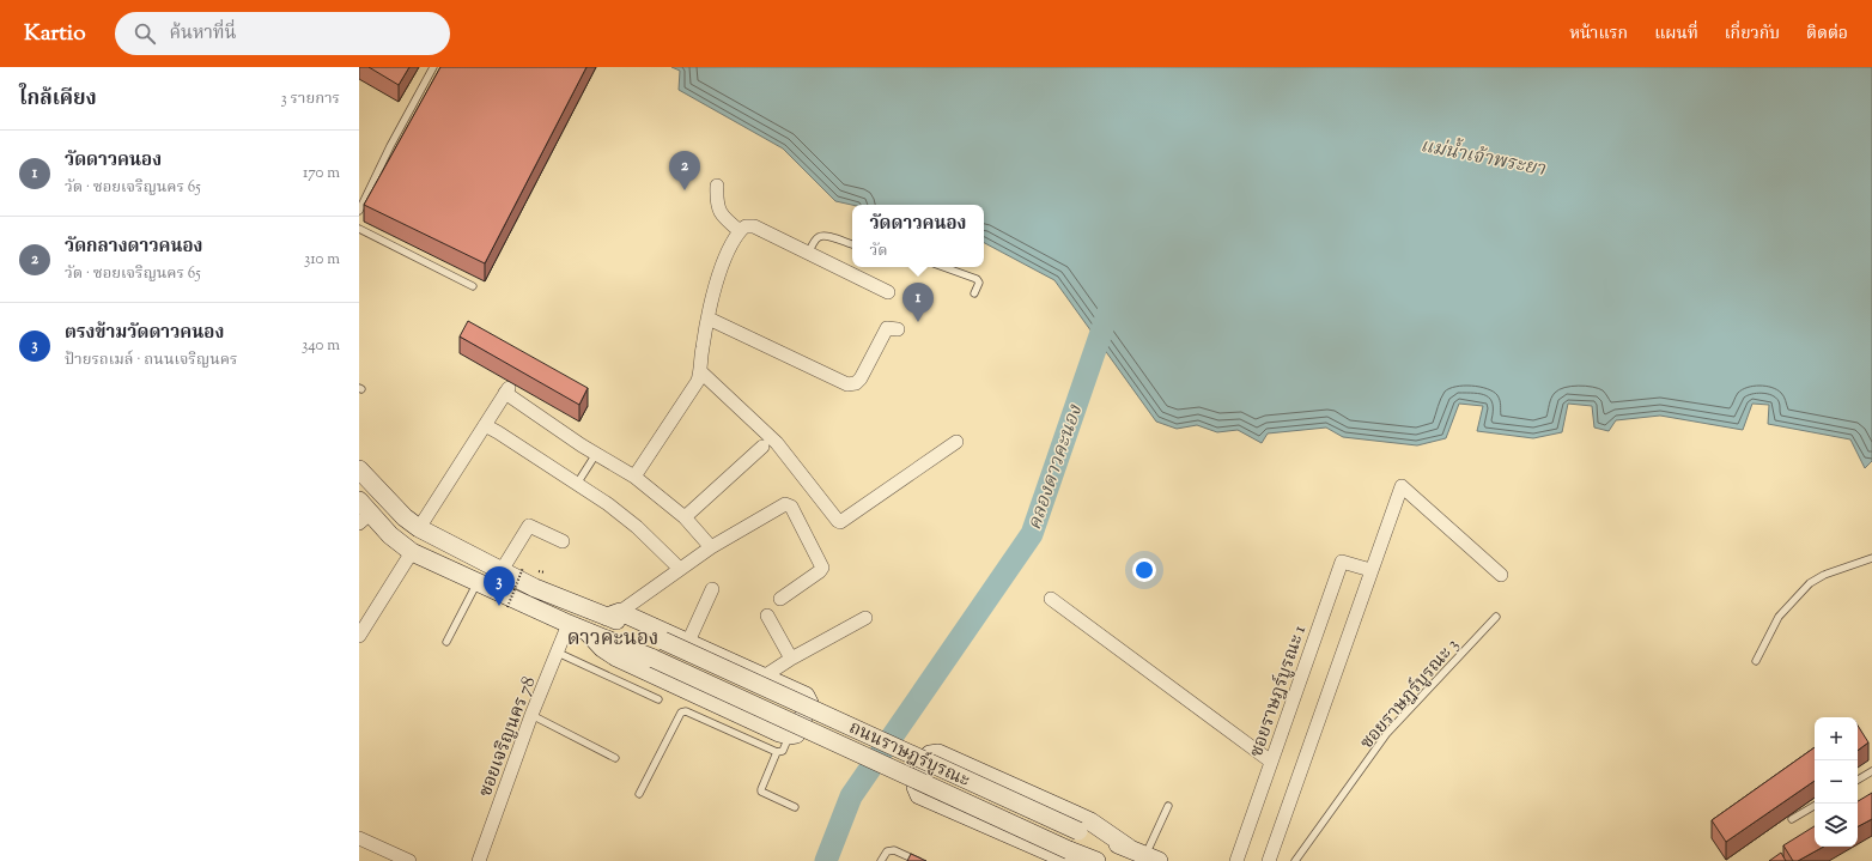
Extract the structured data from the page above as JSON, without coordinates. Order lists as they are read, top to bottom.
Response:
{
  "streets": {
    "main road": ["ถนนราษฎร์บูรณะ"],
    "street": ["ซอยราษฎร์บูรณะ 1", "ซอยเจริญนคร 78"],
    "lane": ["ซอยราษฎร์บูรณะ 3"]
  },
  "crossings": [
    ["ซอยเจริญนคร 78", "ถนนราษฎร์บูรณะ"]
  ],
  "districts": ["ดาวคะนอง"],
  "water": ["แม่น้ำเจ้าพระยา", "คลองดาวคะนอง"],
  "page": {
    "header": "Kartio",
    "search": "ค้นหาที่นี่",
    "nav": [
      "หน้าแรก",
      "แผนที่",
      "เกี่ยวกับ",
      "ติดต่อ"
    ],
    "heading": ["ใกล้เคียง", "3 รายการ"],
    "list": [
      {
        "mark": "1",
        "name": "วัดดาวคนอง",
        "note": "วัด · ซอยเจริญนคร 65",
        "value": "170 m"
      },
      {
        "mark": "2",
        "name": "วัดกลางดาวคนอง",
        "note": "วัด · ซอยเจริญนคร 65",
        "value": "310 m"
      },
      {
        "mark": "3",
        "name": "ตรงข้ามวัดดาวคนอง",
        "note": "ป้ายรถเมล์ · ถนนเจริญนคร",
        "value": "340 m"
      }
    ],
    "pins": ["2", "1", "3"],
    "popup": ["วัดดาวคนอง", "วัด"],
    "map_buttons": ["+", "−"]
  }
}
